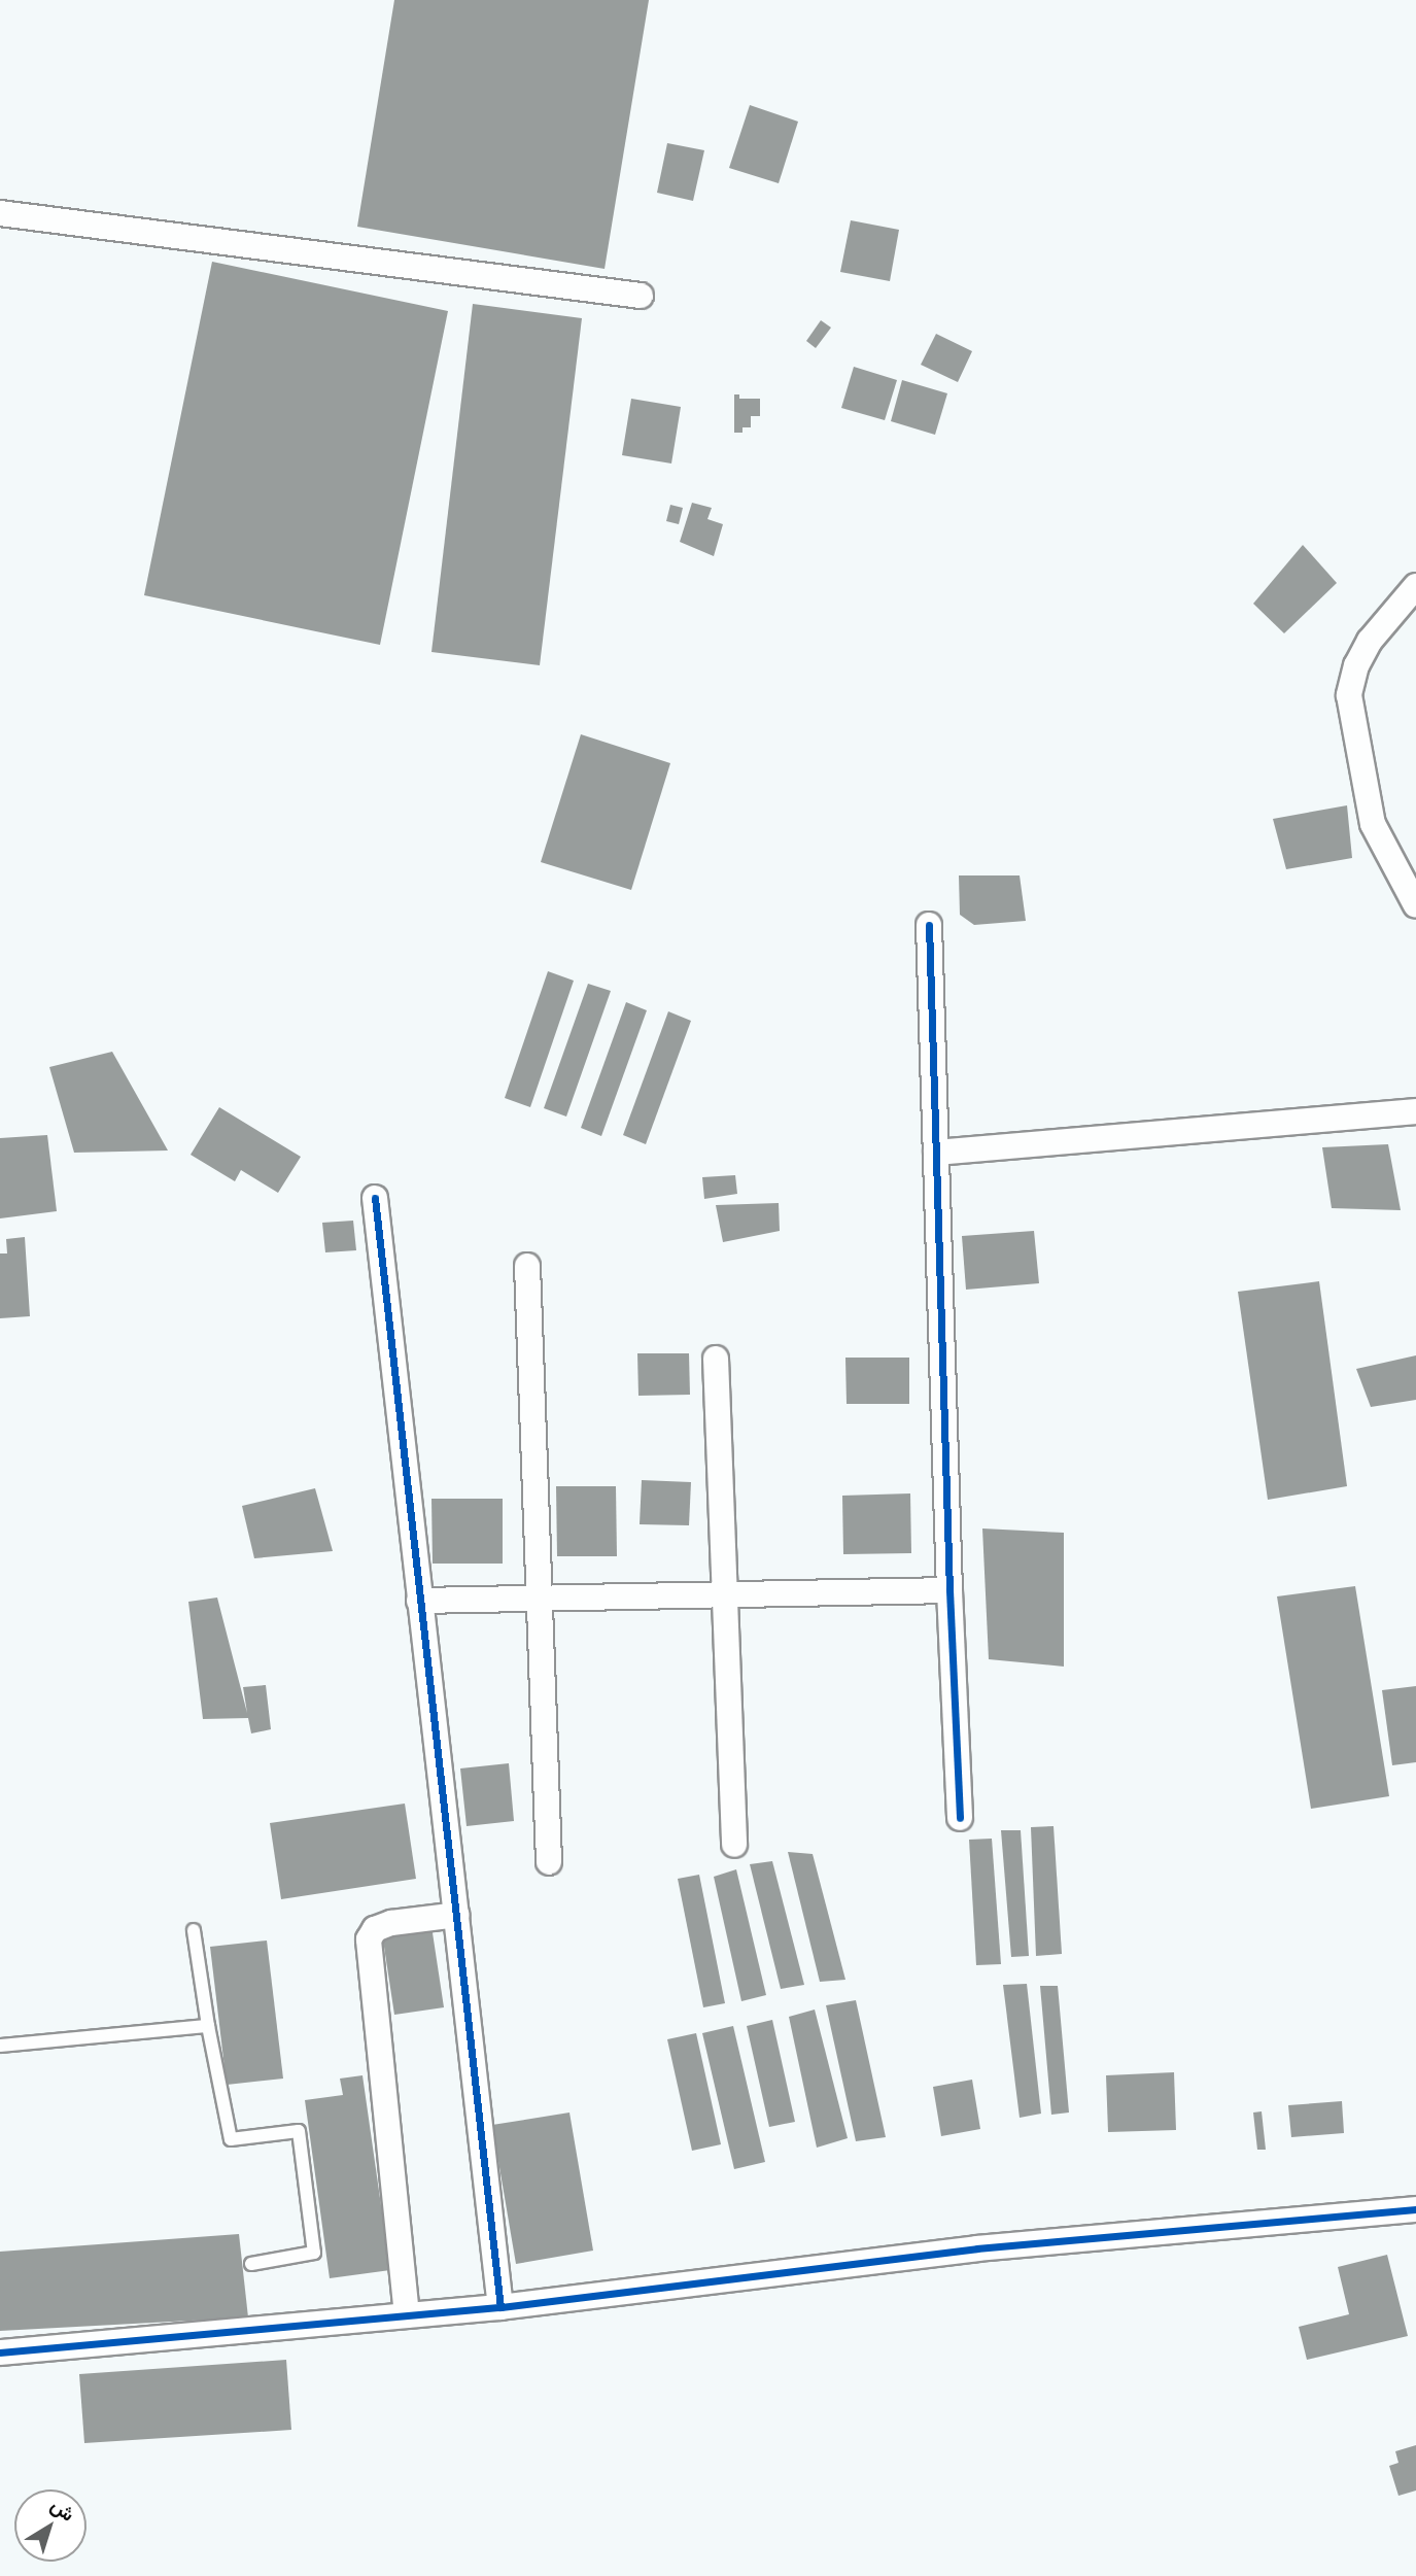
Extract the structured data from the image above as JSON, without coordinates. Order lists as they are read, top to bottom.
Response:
{
  "north": "top right"
}
